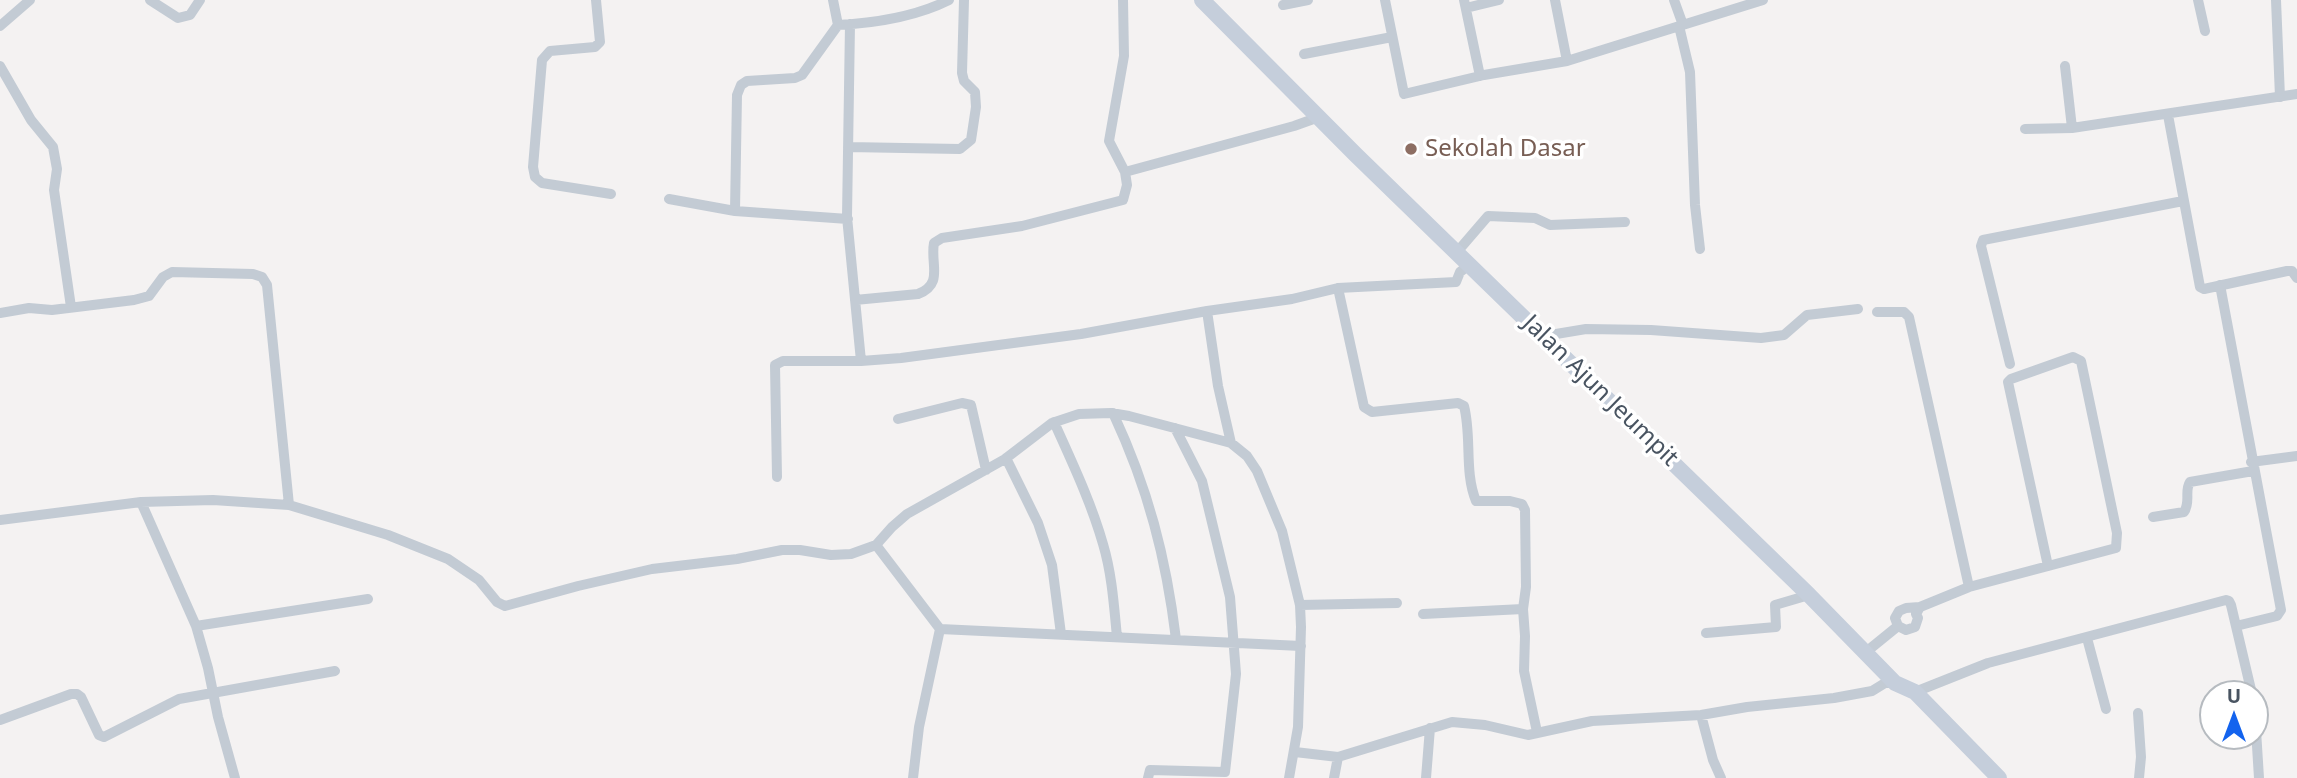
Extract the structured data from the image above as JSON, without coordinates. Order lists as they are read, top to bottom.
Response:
{
  "streets": {
    "street": ["Jalan Ajun Jeumpit"]
  },
  "places": ["Sekolah Dasar"],
  "north": "top"
}
